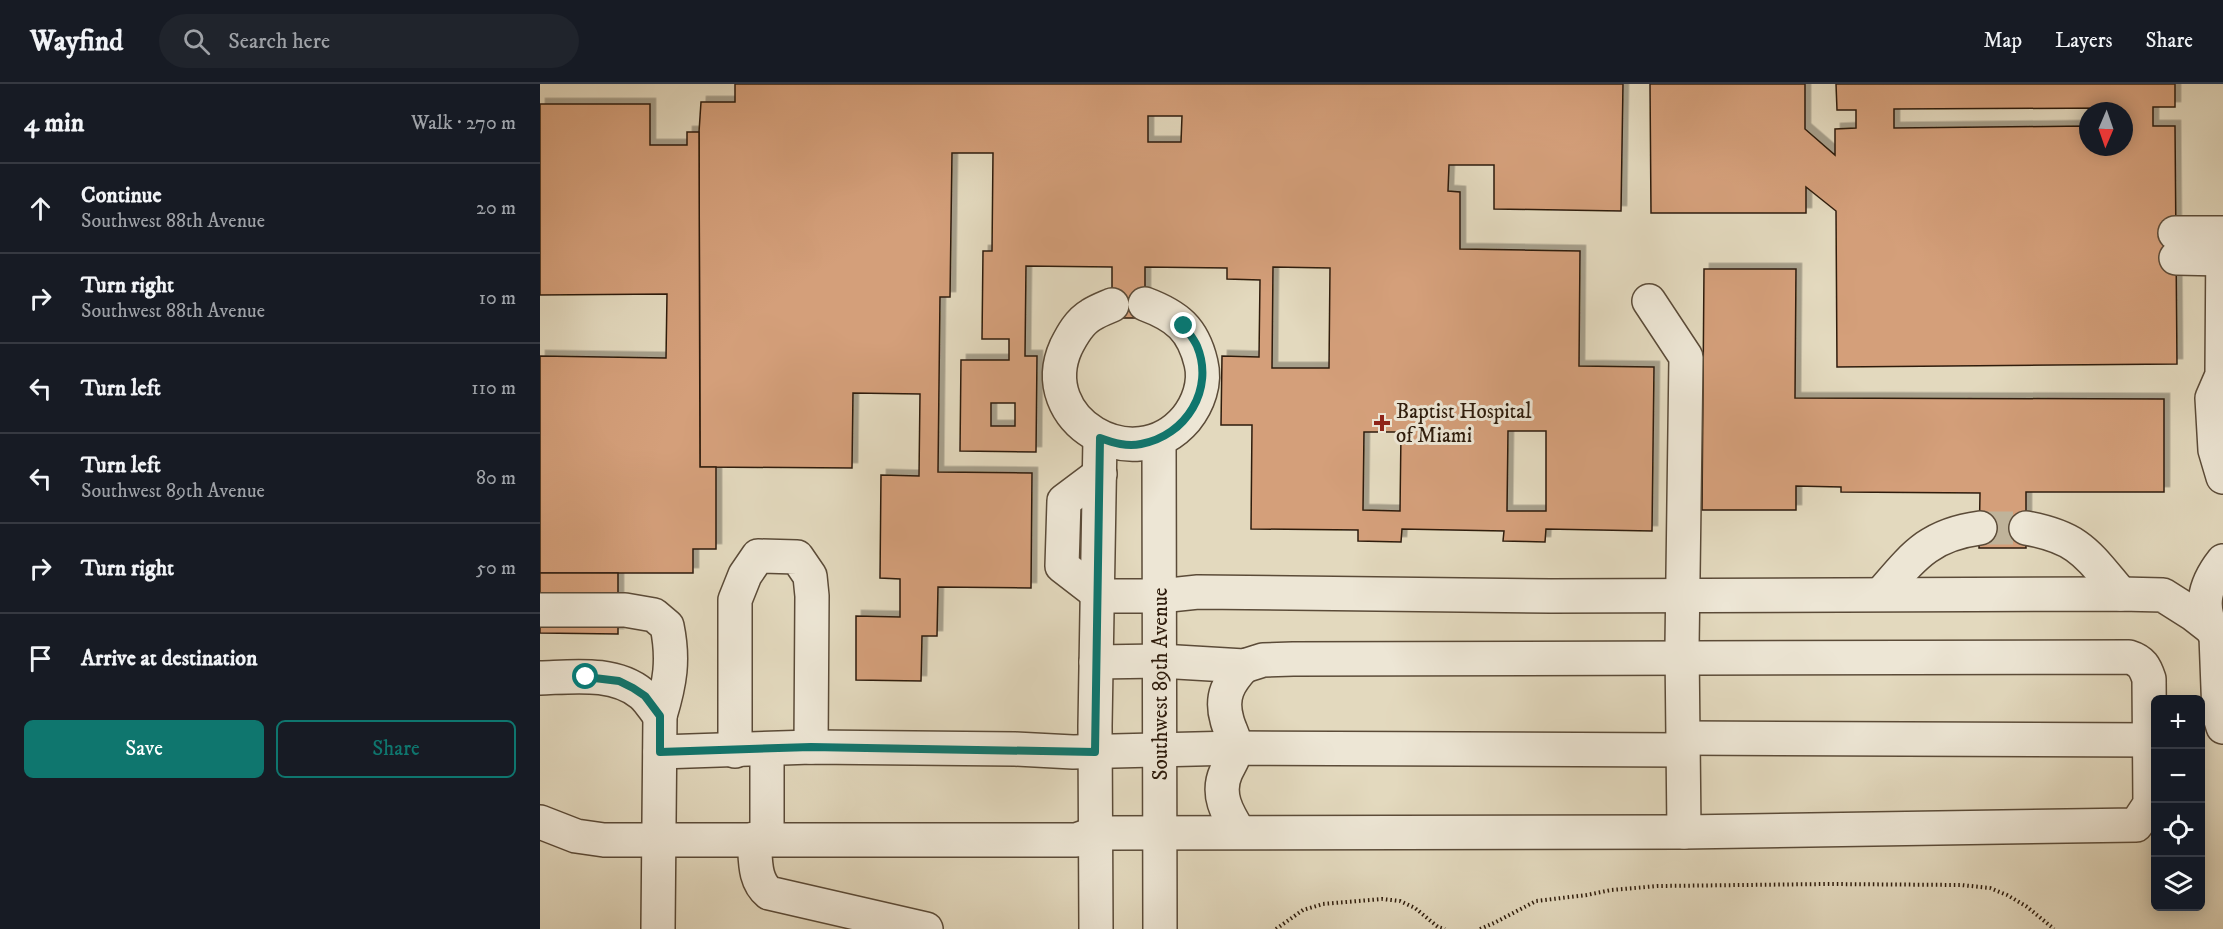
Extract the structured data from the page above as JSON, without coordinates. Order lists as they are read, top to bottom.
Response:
{
  "streets": {
    "street": ["Southwest 89th Avenue"]
  },
  "places": {
    "health": ["Baptist Hospital of Miami"]
  },
  "north": "bottom",
  "page": {
    "header": "Wayfind",
    "search": "Search here",
    "nav": ["Map", "Layers", "Share"],
    "heading": ["4 min", "Walk · 270 m"],
    "list": [
      ["Continue", "Southwest 88th Avenue", "20 m"],
      ["Turn right", "Southwest 88th Avenue", "10 m"],
      ["Turn left", "110 m"],
      ["Turn left", "Southwest 89th Avenue", "80 m"],
      ["Turn right", "50 m"],
      "Arrive at destination"
    ],
    "map_buttons": ["+", "−"],
    "buttons": ["Save", "Share"]
  }
}
